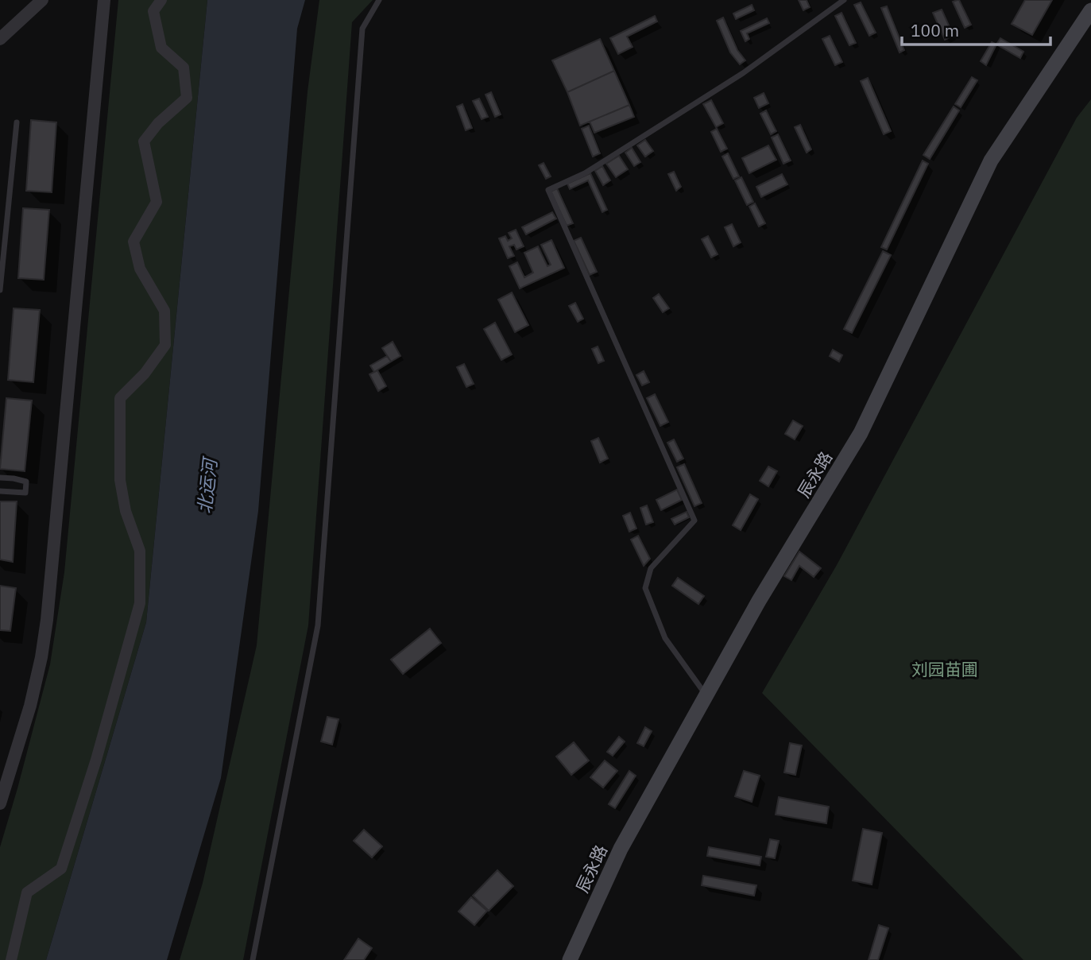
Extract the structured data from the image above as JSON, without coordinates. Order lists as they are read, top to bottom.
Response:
{
  "streets": {
    "main road": ["辰永路"]
  },
  "water": ["北运河"],
  "parks": ["刘园苗圃"],
  "scale_bar": "100 m"
}
